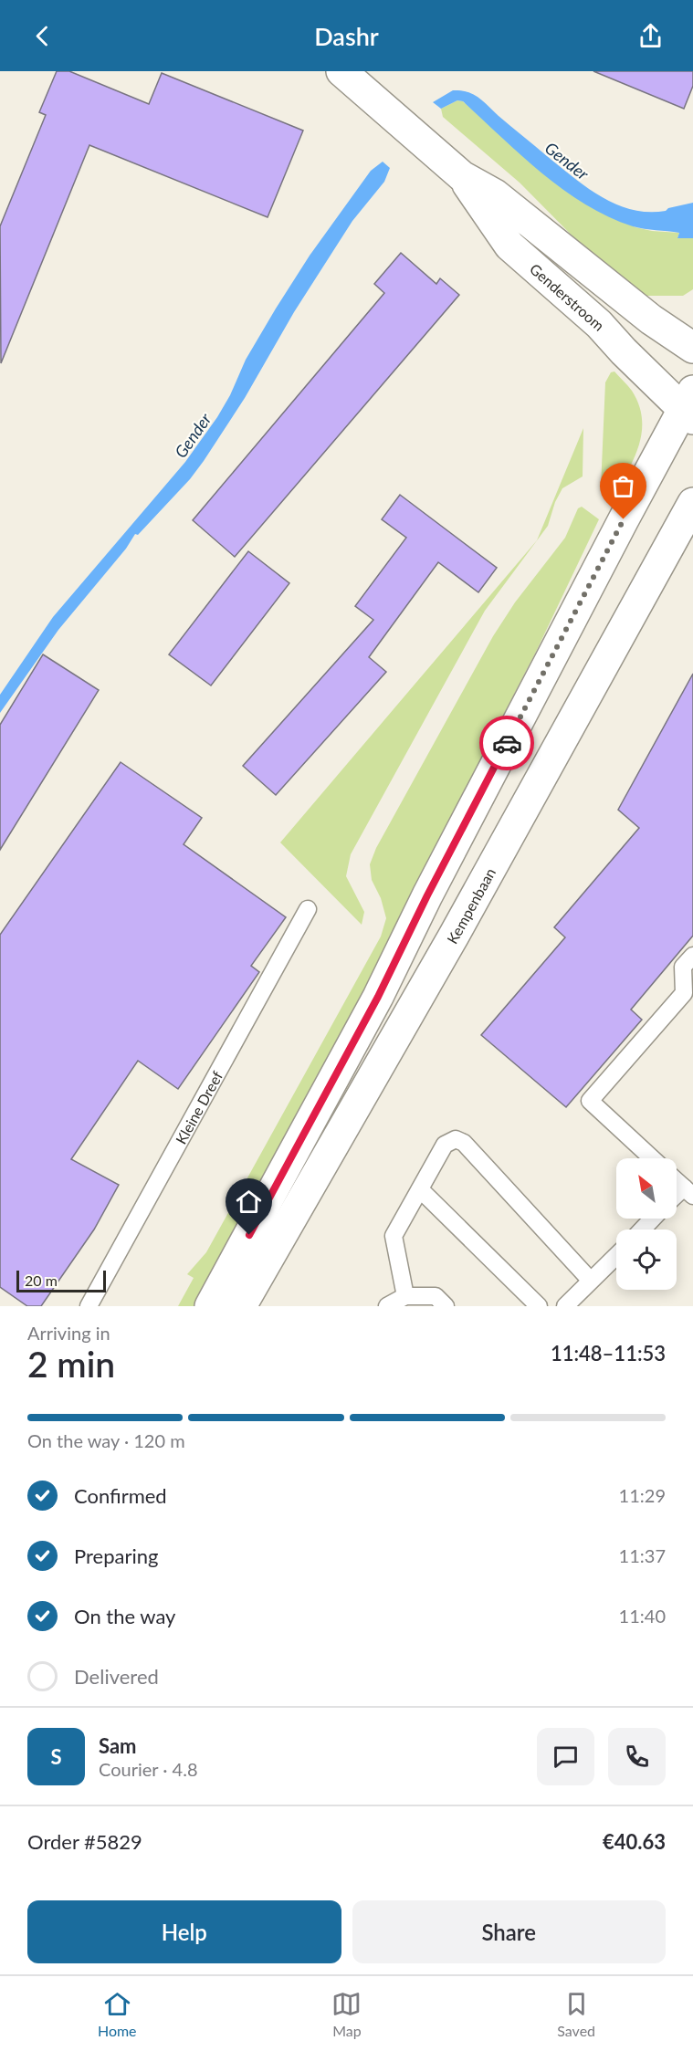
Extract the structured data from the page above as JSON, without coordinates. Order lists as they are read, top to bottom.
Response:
{
  "streets": {
    "main road": ["Genderstroom", "Kempenbaan"],
    "lane": ["Kleine Dreef"]
  },
  "water": ["Gender"],
  "scale_bar": "20 m",
  "north": "top left",
  "page": {
    "header": "Dashr",
    "scale": "20 m",
    "heading": ["2 min", "Arriving in", "11:48–11:53"],
    "panel": [
      "Sam",
      "Courier · 4.8",
      "Order #5829",
      "€40.63"
    ],
    "bar": "On the way · 120 m",
    "list": [
      ["Confirmed", "11:29"],
      ["Preparing", "11:37"],
      ["On the way", "11:40"],
      "Delivered"
    ],
    "round": "S",
    "buttons": ["Help", "Share"],
    "tabs": ["Home", "Map", "Saved"]
  }
}
